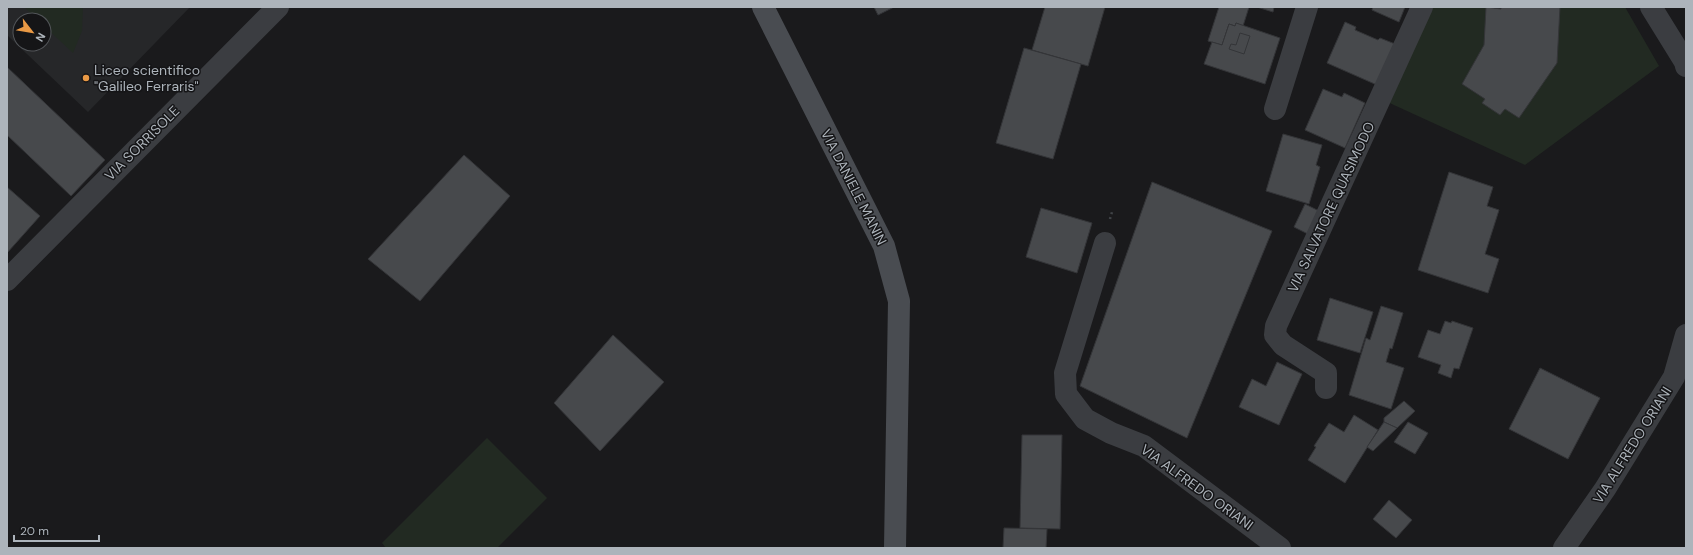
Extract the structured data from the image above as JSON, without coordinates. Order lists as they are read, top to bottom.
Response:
{
  "streets": {
    "main road": ["VIA DANIELE MANIN"],
    "street": ["VIA SORRISOLE", "VIA SALVATORE QUASIMODO", "VIA ALFREDO ORIANI"]
  },
  "places": ["Liceo scientifico \"Galileo Ferraris\""],
  "scale_bar": "20 m",
  "north": "bottom right"
}
